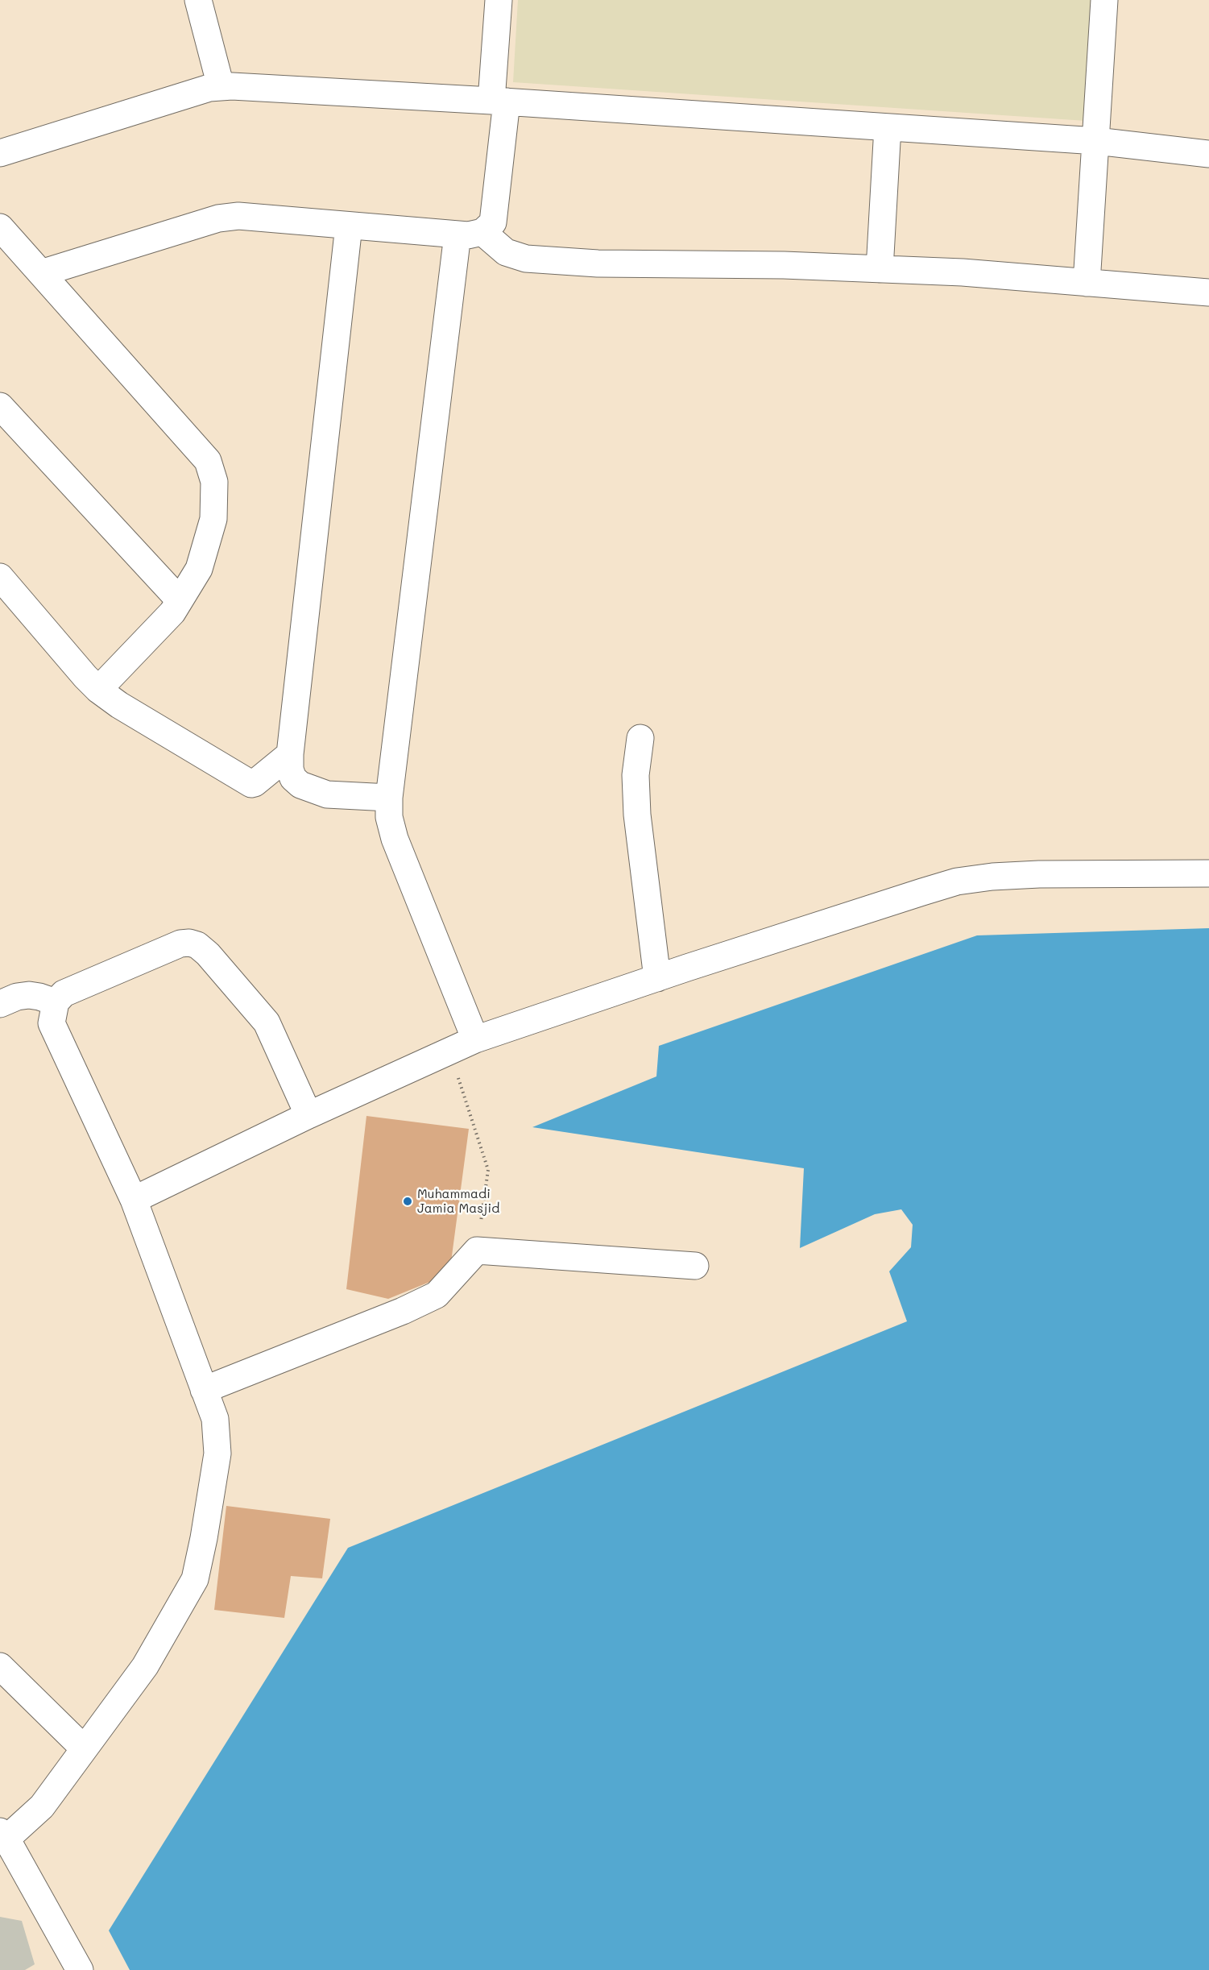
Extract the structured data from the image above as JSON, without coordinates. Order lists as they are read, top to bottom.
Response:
{
  "places": ["Muhammadi Jamia Masjid"]
}
